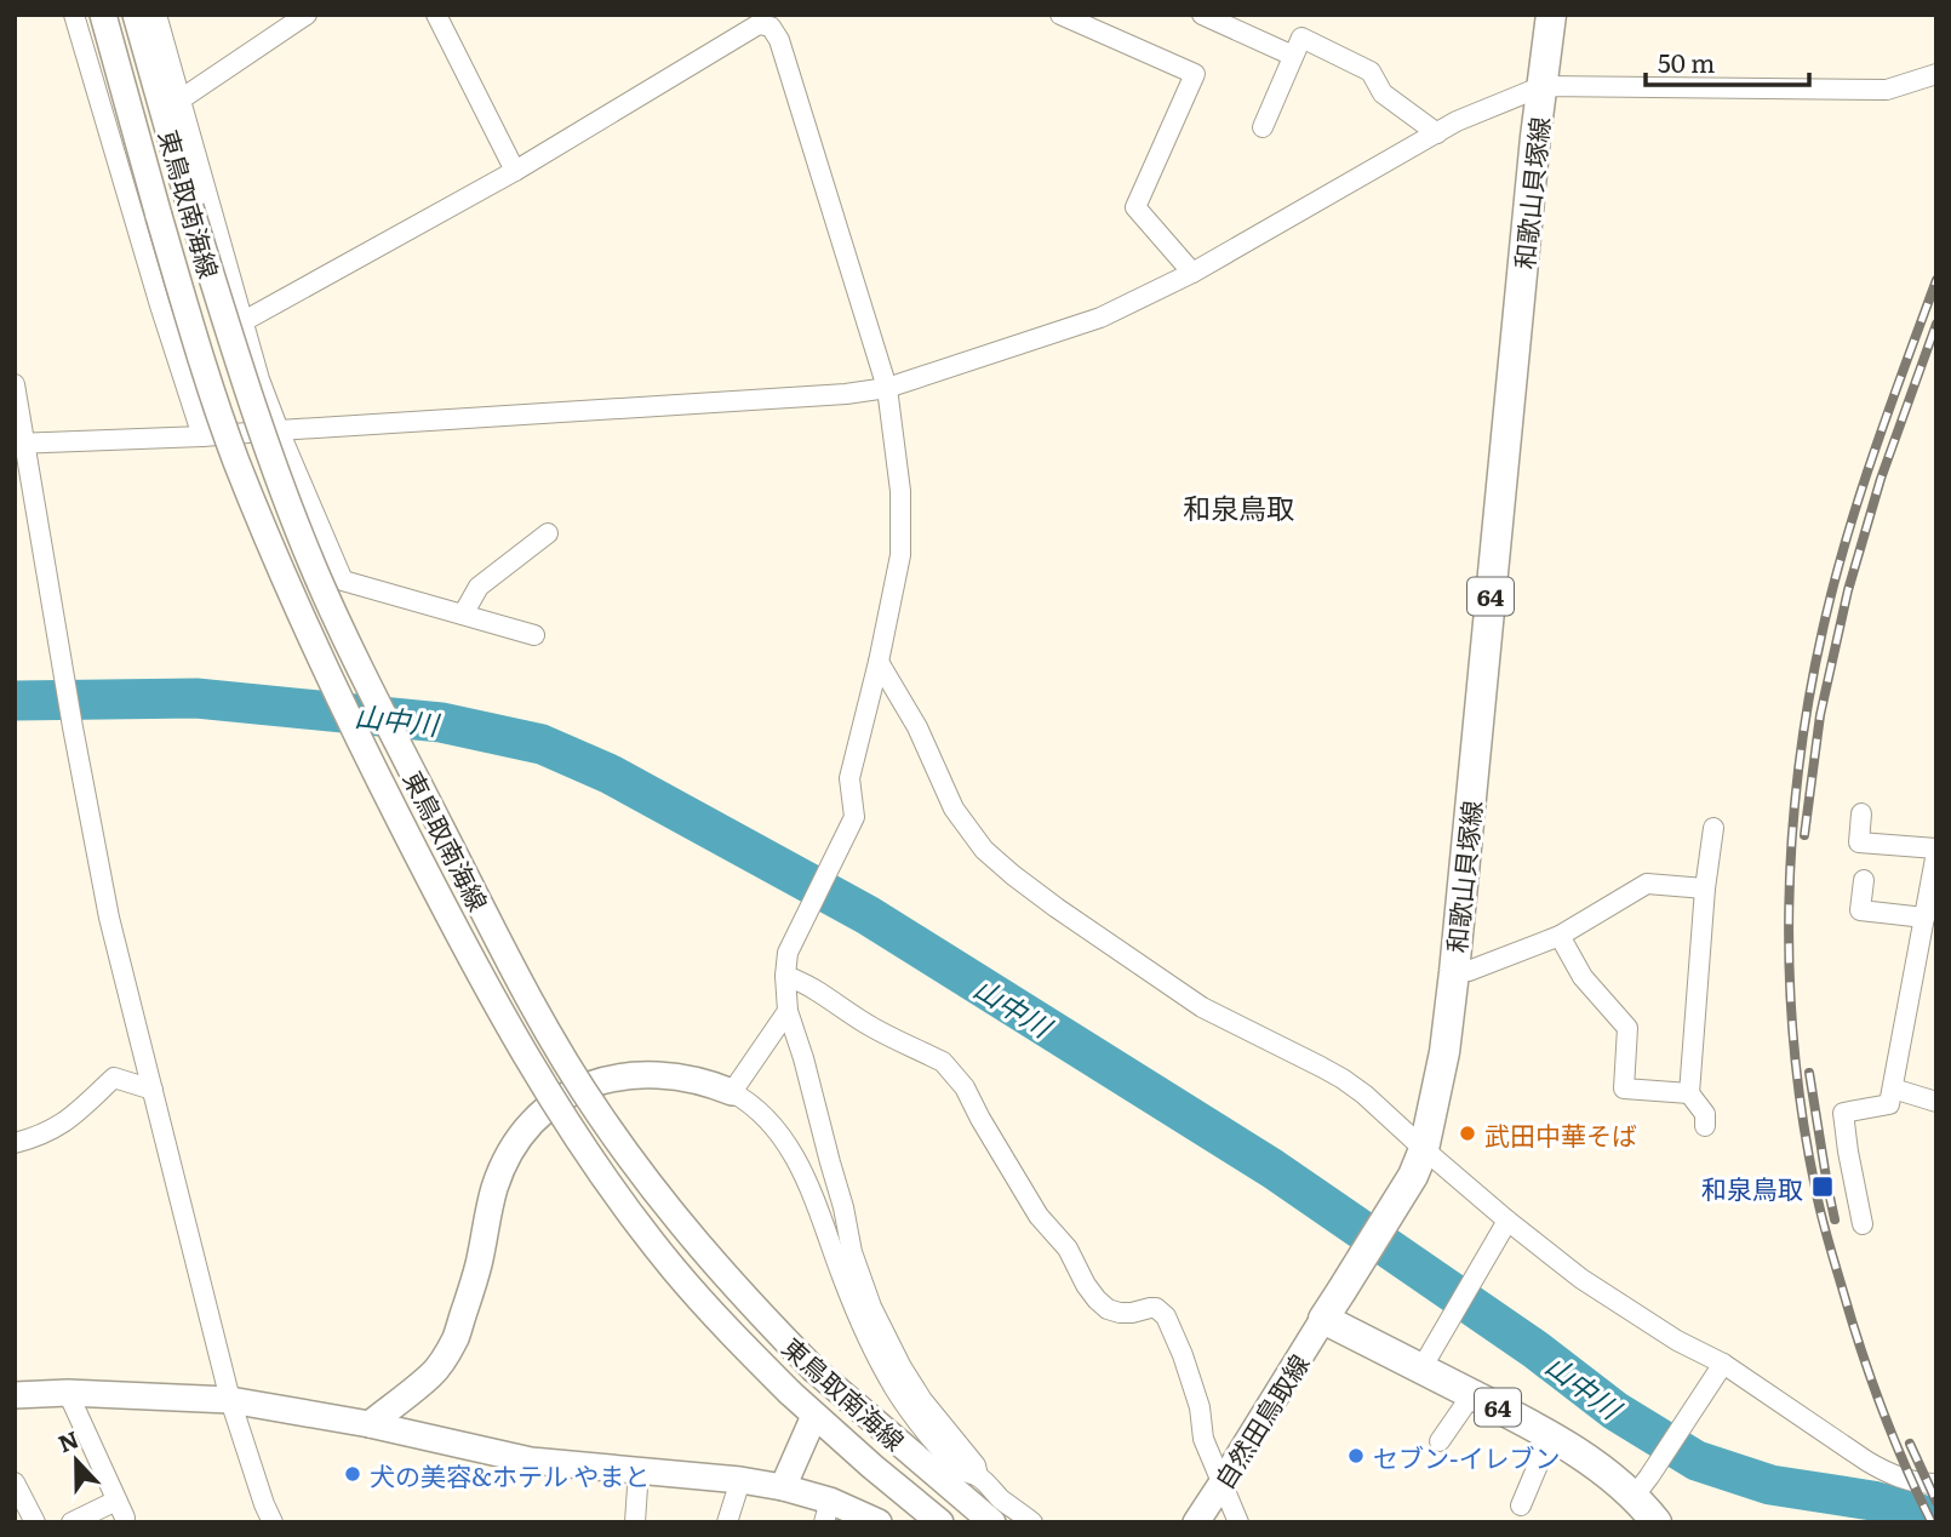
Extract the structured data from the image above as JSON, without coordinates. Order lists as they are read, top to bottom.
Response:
{
  "streets": {
    "main road": [
      "和歌山貝塚線",
      "東鳥取南海線",
      "64",
      "自然田鳥取線"
    ]
  },
  "crossings": [
    ["和歌山貝塚線", "64"],
    ["和歌山貝塚線", "自然田鳥取線"],
    ["64", "自然田鳥取線"]
  ],
  "districts": ["和泉鳥取"],
  "water": ["山中川"],
  "places": {
    "other": ["武田中華そば", "セブン-イレブン", "犬の美容&ホテル やまと"],
    "transit": ["和泉鳥取"]
  },
  "scale_bar": "50 m",
  "north": "top"
}
